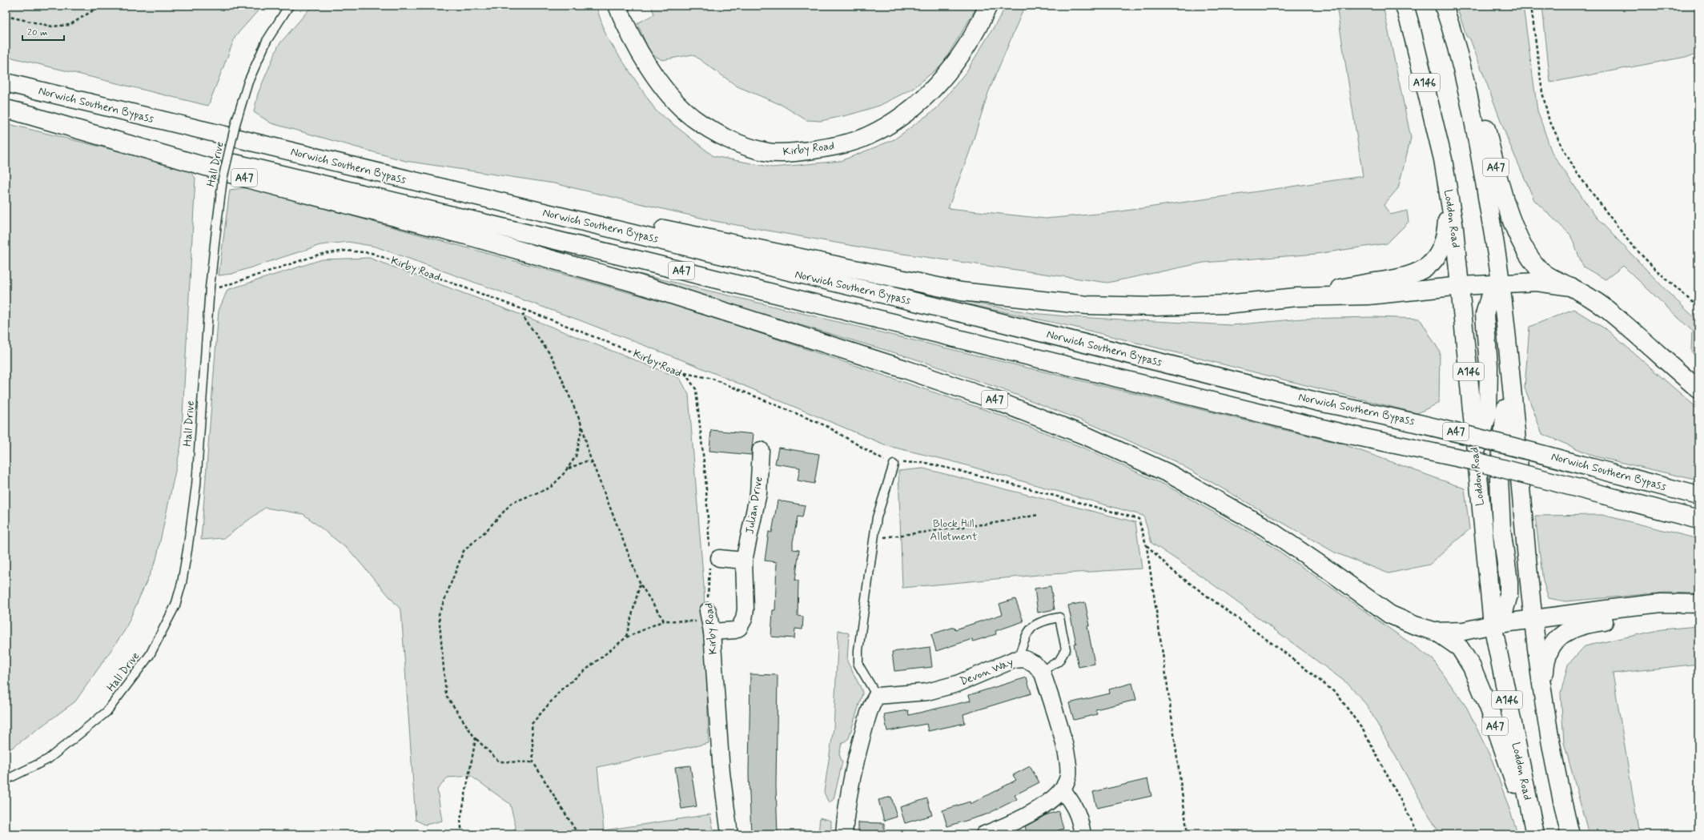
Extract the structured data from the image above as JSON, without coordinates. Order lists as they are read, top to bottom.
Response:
{
  "streets": {
    "main road": [
      "A146",
      "Norwich Southern Bypass",
      "Kirby Road",
      "A47",
      "Loddon Road"
    ],
    "street": ["Julian Drive", "Devon Way"],
    "lane": ["Hall Drive"]
  },
  "crossings": [
    ["Norwich Southern Bypass", "A47"],
    ["Kirby Road", "Hall Drive"],
    ["Kirby Road", "Julian Drive"],
    ["A47", "Loddon Road"]
  ],
  "parks": ["Block Hill Allotment"],
  "scale_bar": "20 m"
}
